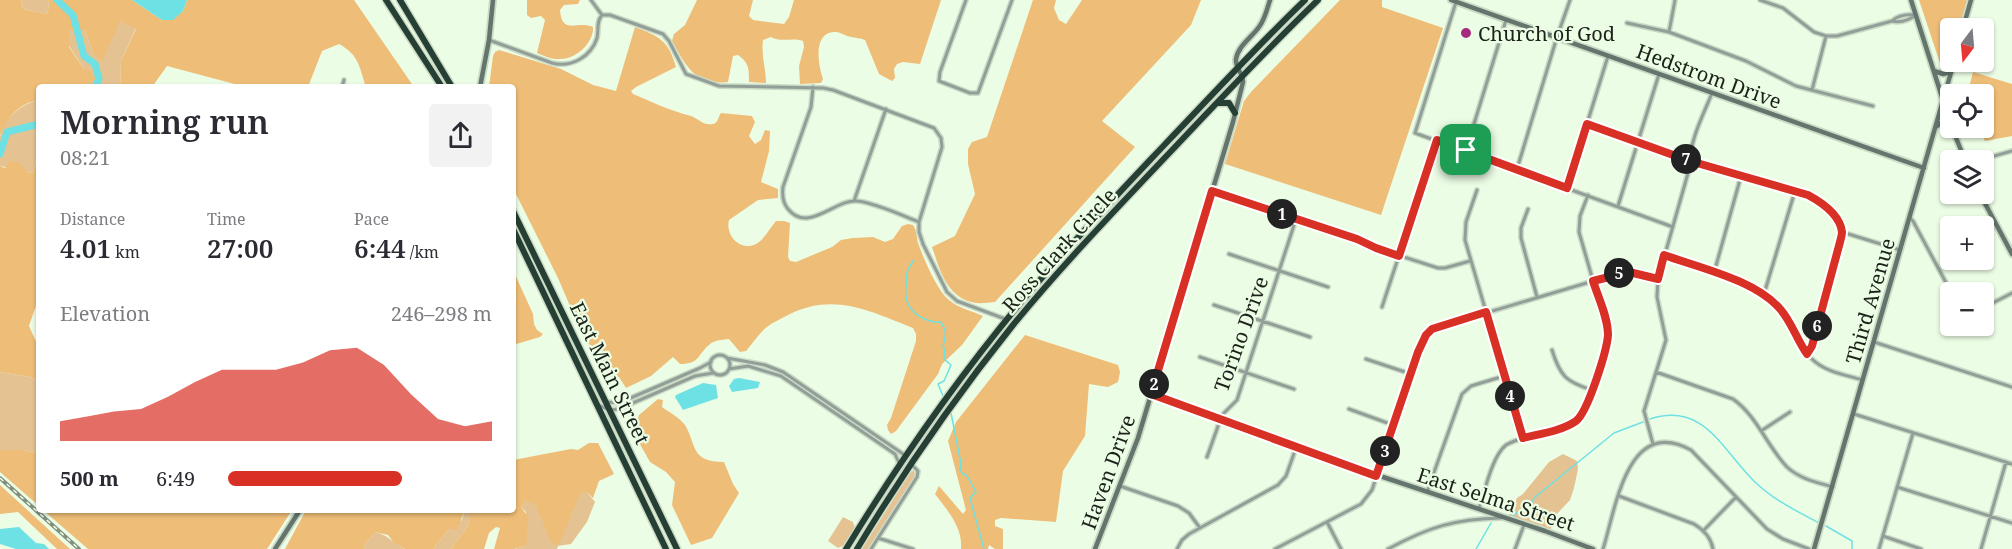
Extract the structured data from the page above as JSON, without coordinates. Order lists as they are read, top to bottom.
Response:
{
  "streets": {
    "highway": ["Ross Clark Circle", "East Main Street"],
    "street": [
      "Hedstrom Drive",
      "Third Avenue",
      "Torino Drive",
      "Haven Drive",
      "East Selma Street"
    ]
  },
  "crossings": [
    ["Hedstrom Drive", "Third Avenue"],
    ["Ross Clark Circle", "Haven Drive"],
    ["Torino Drive", "East Selma Street"],
    ["Haven Drive", "East Selma Street"]
  ],
  "places": ["Church of God"],
  "north": "bottom",
  "page": {
    "map_buttons": ["+", "−"],
    "heading": ["Morning run", "08:21"],
    "pins": [
      "7",
      "1",
      "5",
      "6",
      "2",
      "4",
      "3"
    ],
    "stats": [
      ["Distance", "4.01 km"],
      ["Time", "27:00"],
      ["Pace", "6:44 /km"]
    ],
    "chart": ["Elevation", "246–298 m"],
    "list": [
      {
        "name": "500 m",
        "note": "6:49"
      }
    ]
  }
}
